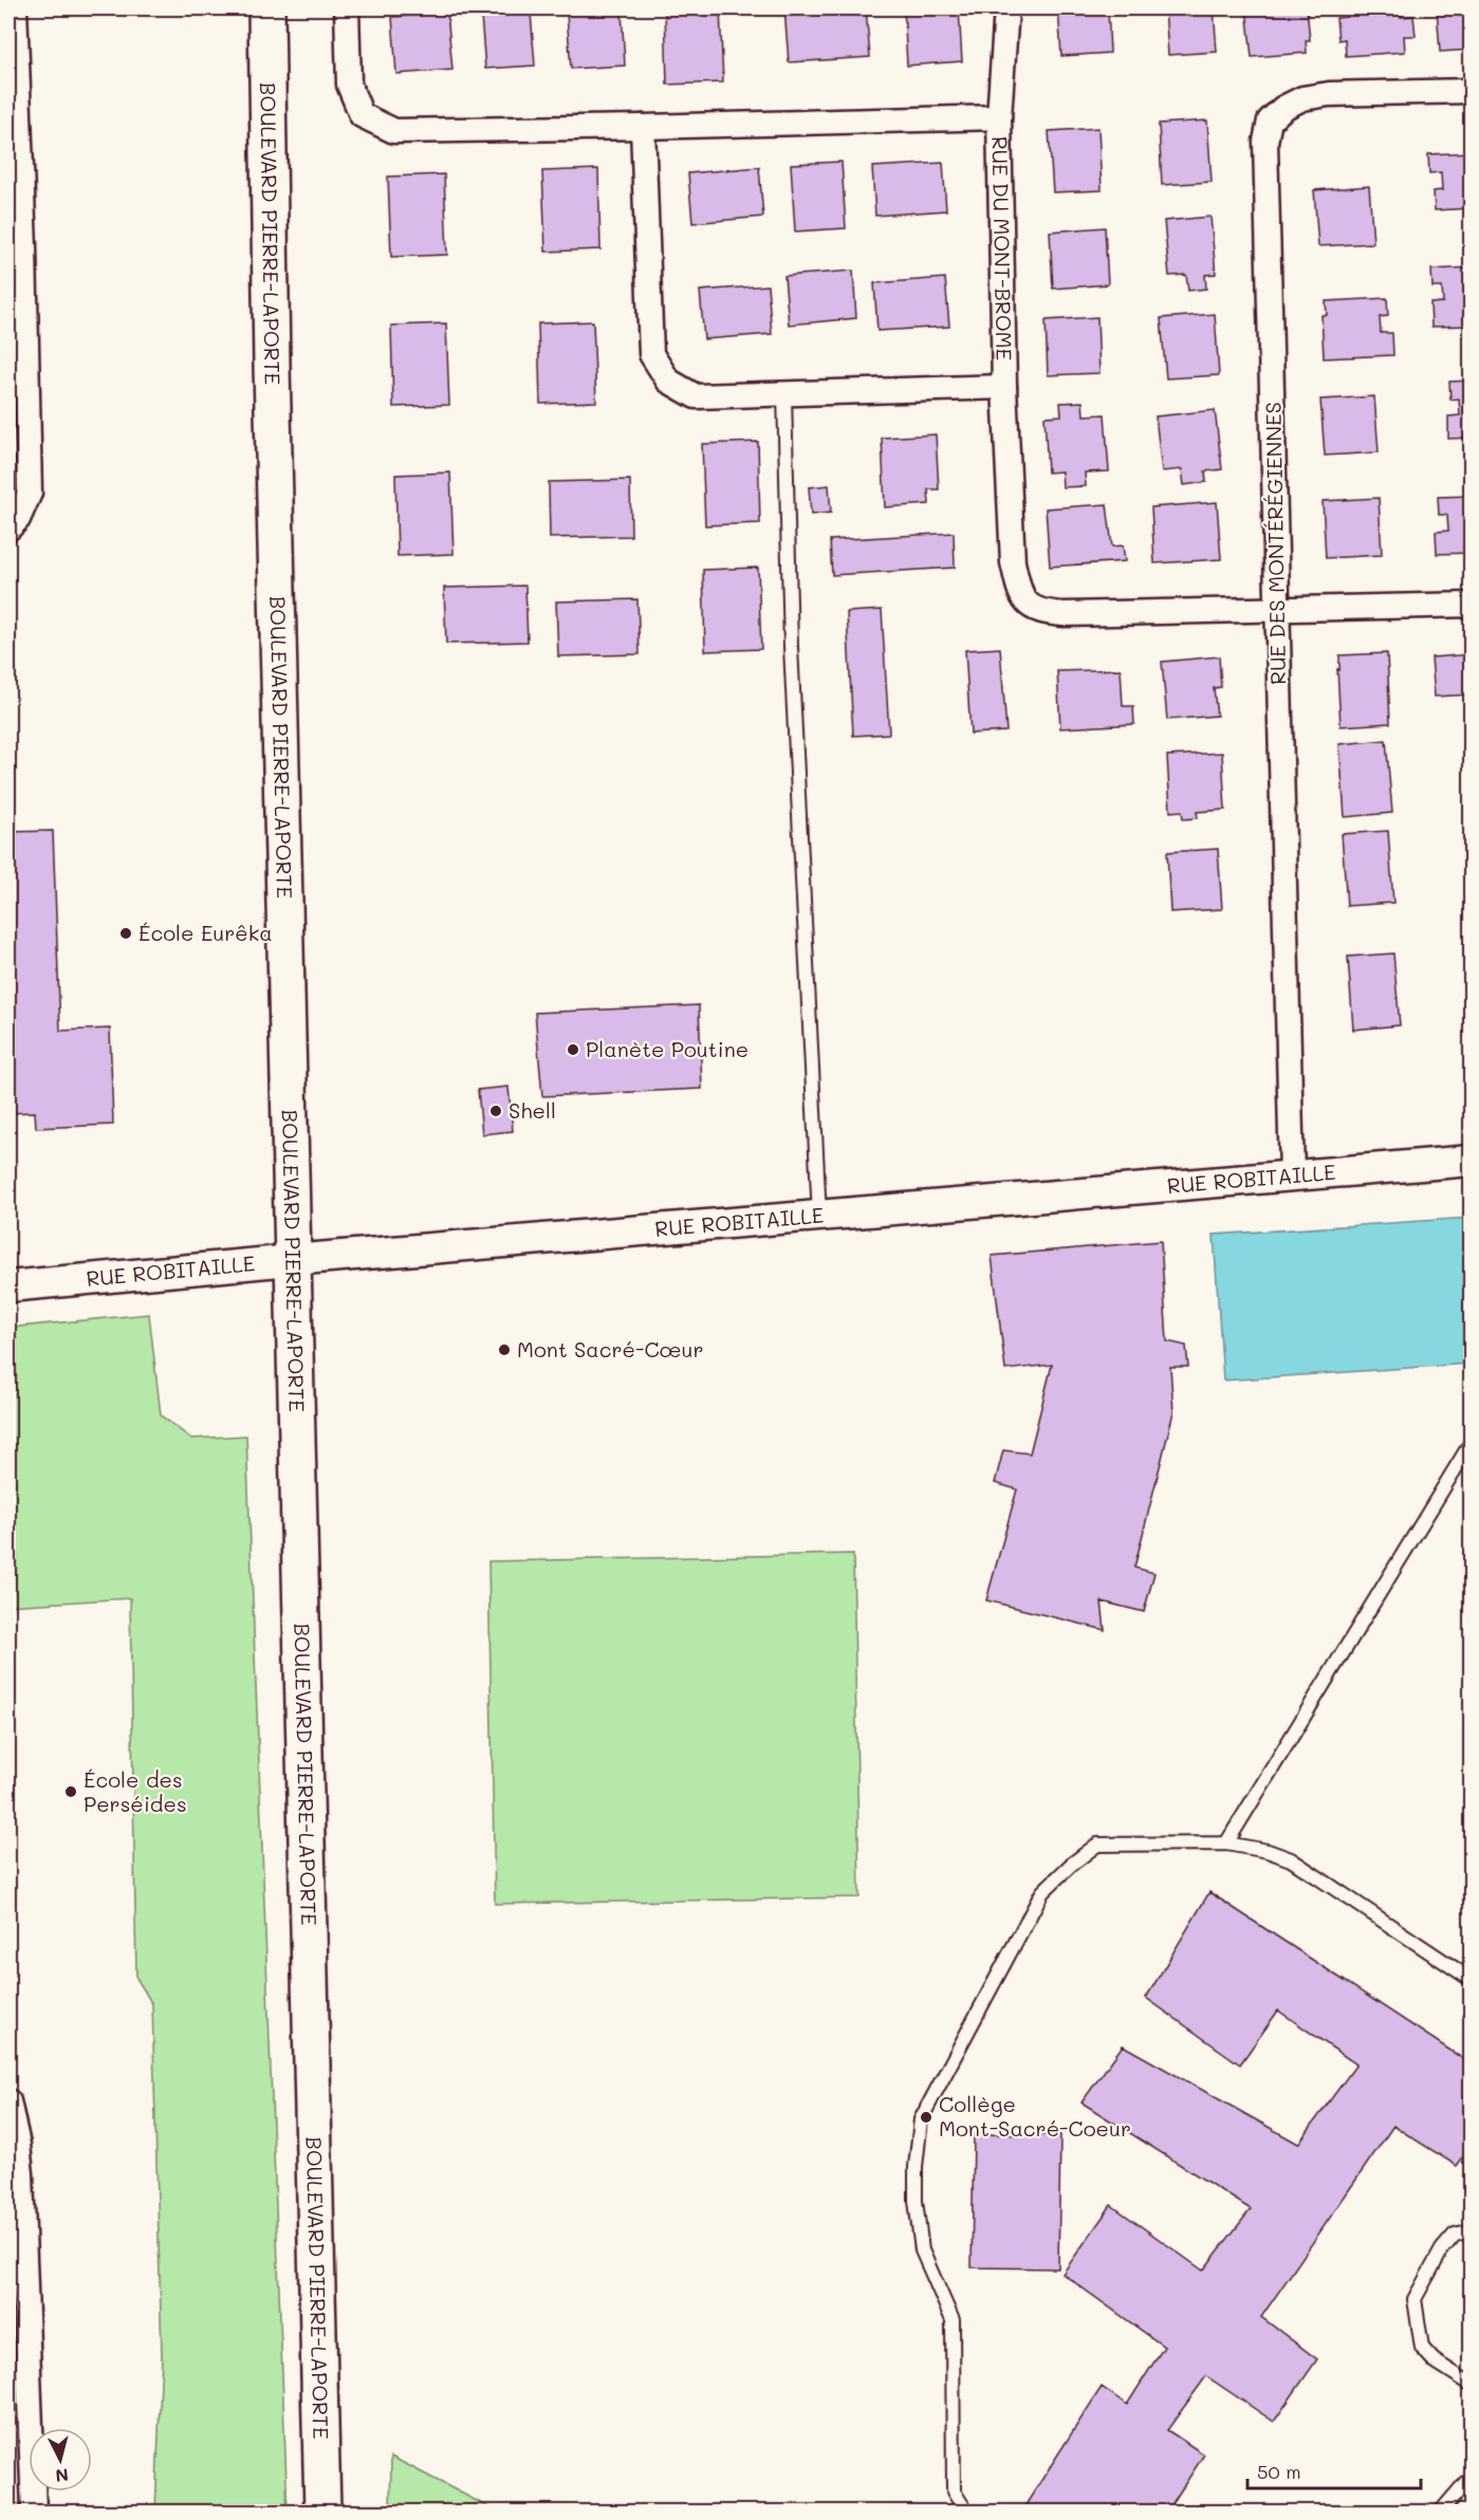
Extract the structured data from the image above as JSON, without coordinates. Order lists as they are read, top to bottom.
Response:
{
  "streets": {
    "main road": ["BOULEVARD PIERRE-LAPORTE"],
    "street": ["RUE DU MONT-BROME", "RUE DES MONTÉRÉGIENNES", "RUE ROBITAILLE"]
  },
  "crossings": [
    ["BOULEVARD PIERRE-LAPORTE", "RUE ROBITAILLE"],
    ["RUE DU MONT-BROME", "RUE DES MONTÉRÉGIENNES"],
    ["RUE DES MONTÉRÉGIENNES", "RUE ROBITAILLE"]
  ],
  "places": [
    "École Eurêka",
    "Planète Poutine",
    "Shell",
    "Mont Sacré-Cœur",
    "École des Perséides",
    "Collège Mont-Sacré-Coeur"
  ],
  "scale_bar": "50 m",
  "north": "bottom"
}
